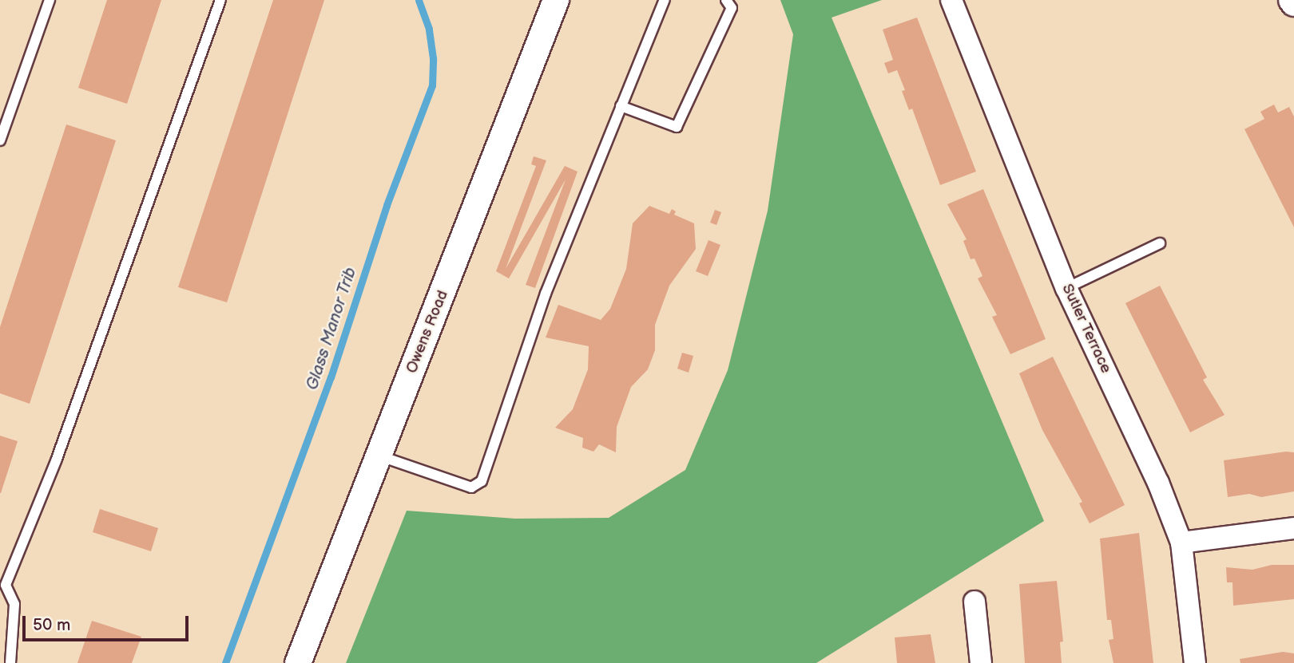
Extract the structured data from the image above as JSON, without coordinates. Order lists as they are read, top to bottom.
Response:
{
  "streets": {
    "street": ["Sutler Terrace", "Owens Road"]
  },
  "water": ["Glass Manor Trib"],
  "scale_bar": "50 m"
}
